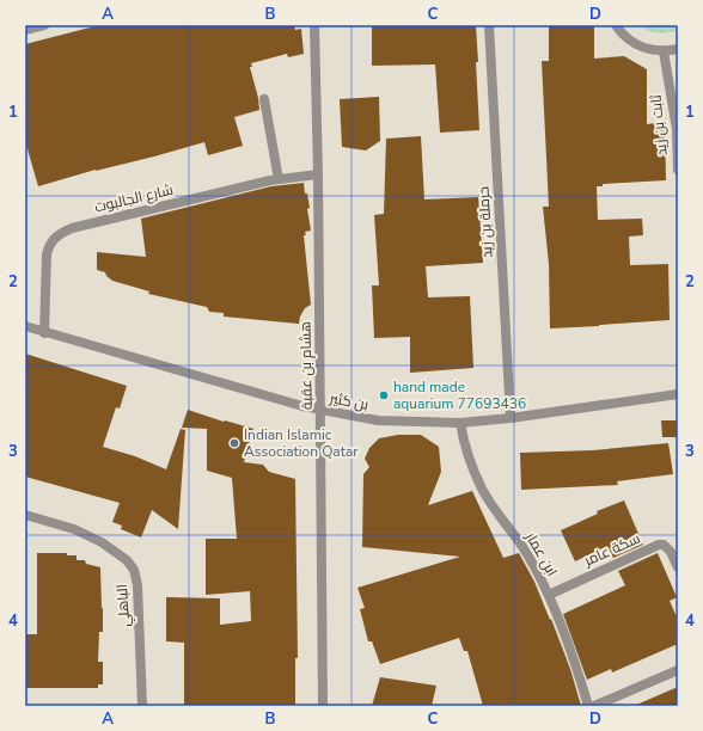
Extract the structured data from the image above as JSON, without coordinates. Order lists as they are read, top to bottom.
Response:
{
  "streets": {
    "street": [
      "ثابت بن زيد",
      "شارع الجالبوت",
      "حرملة بن زيد",
      "هشام بن عقبة",
      "بن كثير",
      "سكة عامر",
      "ابن عمار",
      "الباهلي"
    ]
  },
  "crossings": [
    ["شارع الجالبوت", "هشام بن عقبة"],
    ["شارع الجالبوت", "بن كثير"],
    ["حرملة بن زيد", "بن كثير"],
    ["هشام بن عقبة", "بن كثير"],
    ["بن كثير", "ابن عمار"],
    ["سكة عامر", "ابن عمار"]
  ],
  "places": ["hand made aquarium 77693436", "Indian Islamic Association Qatar"],
  "grid": {
    "columns": [
      "A",
      "B",
      "C",
      "D"
    ],
    "rows": [
      "1",
      "2",
      "3",
      "4"
    ]
  }
}
